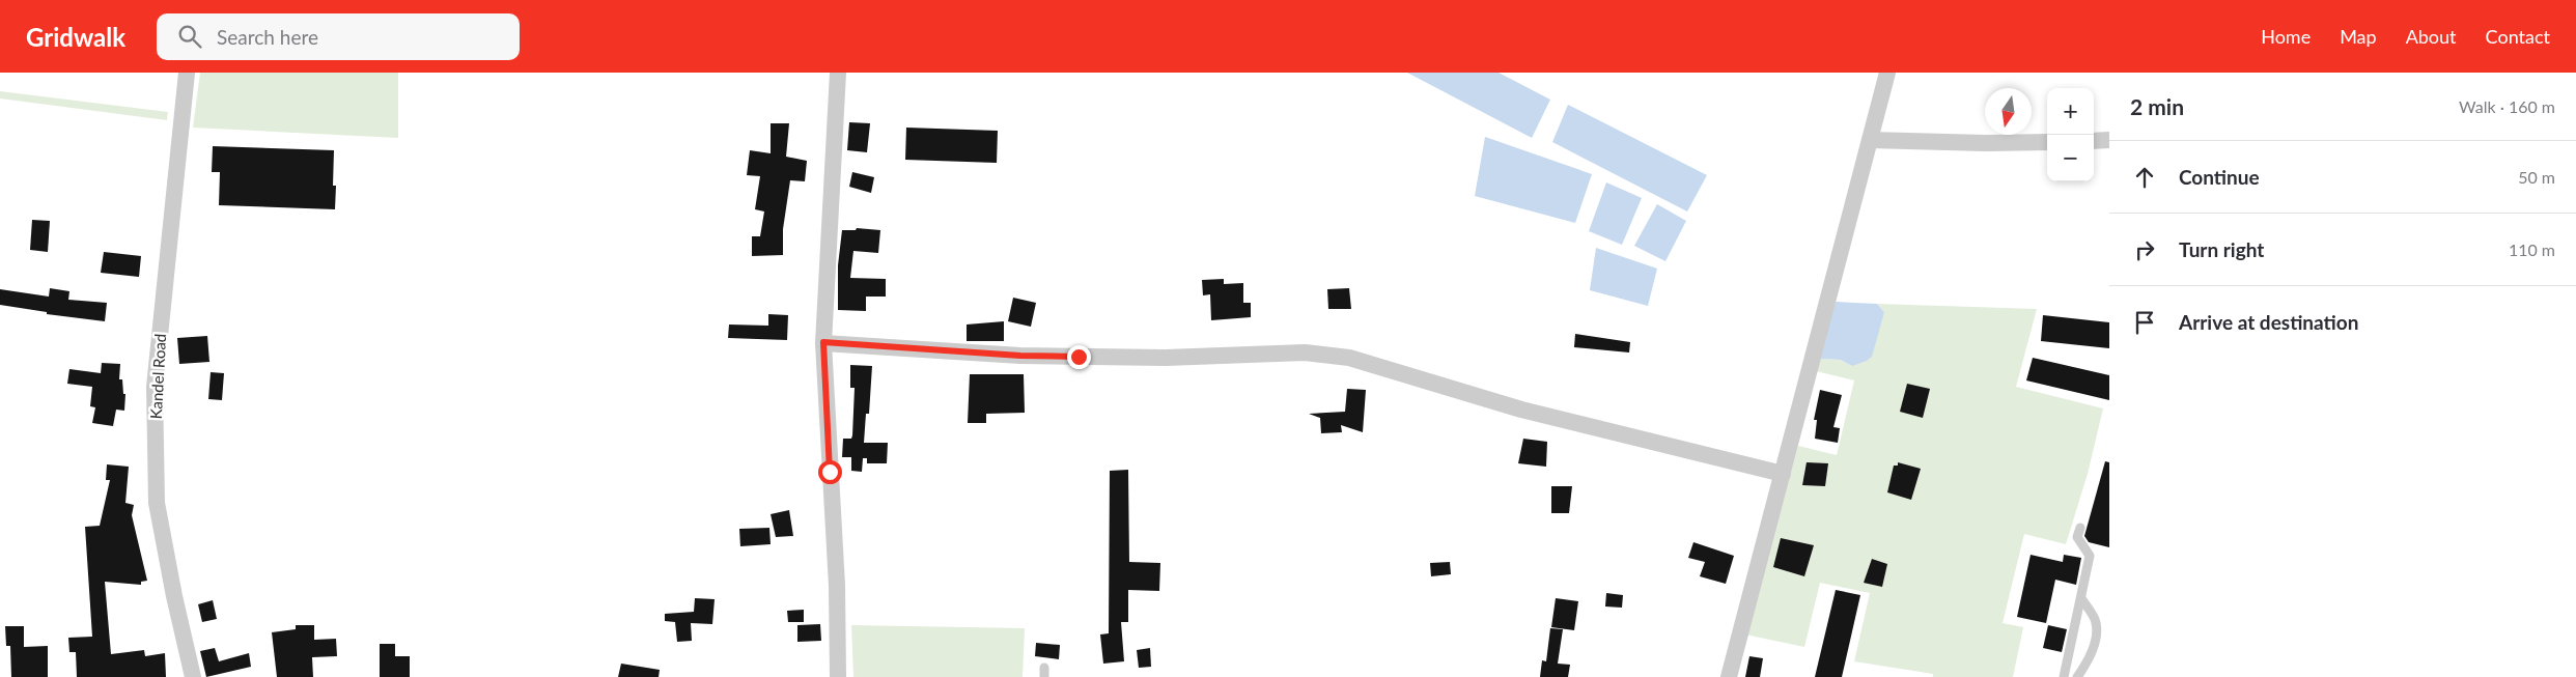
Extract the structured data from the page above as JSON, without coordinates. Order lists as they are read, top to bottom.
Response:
{
  "streets": {
    "street": ["Kandel Road"]
  },
  "north": "bottom",
  "page": {
    "header": "Gridwalk",
    "search": "Search here",
    "nav": [
      "Home",
      "Map",
      "About",
      "Contact"
    ],
    "heading": ["2 min", "Walk · 160 m"],
    "map_buttons": ["+", "−"],
    "list": [
      ["Continue", "50 m"],
      ["Turn right", "110 m"],
      "Arrive at destination"
    ]
  }
}
